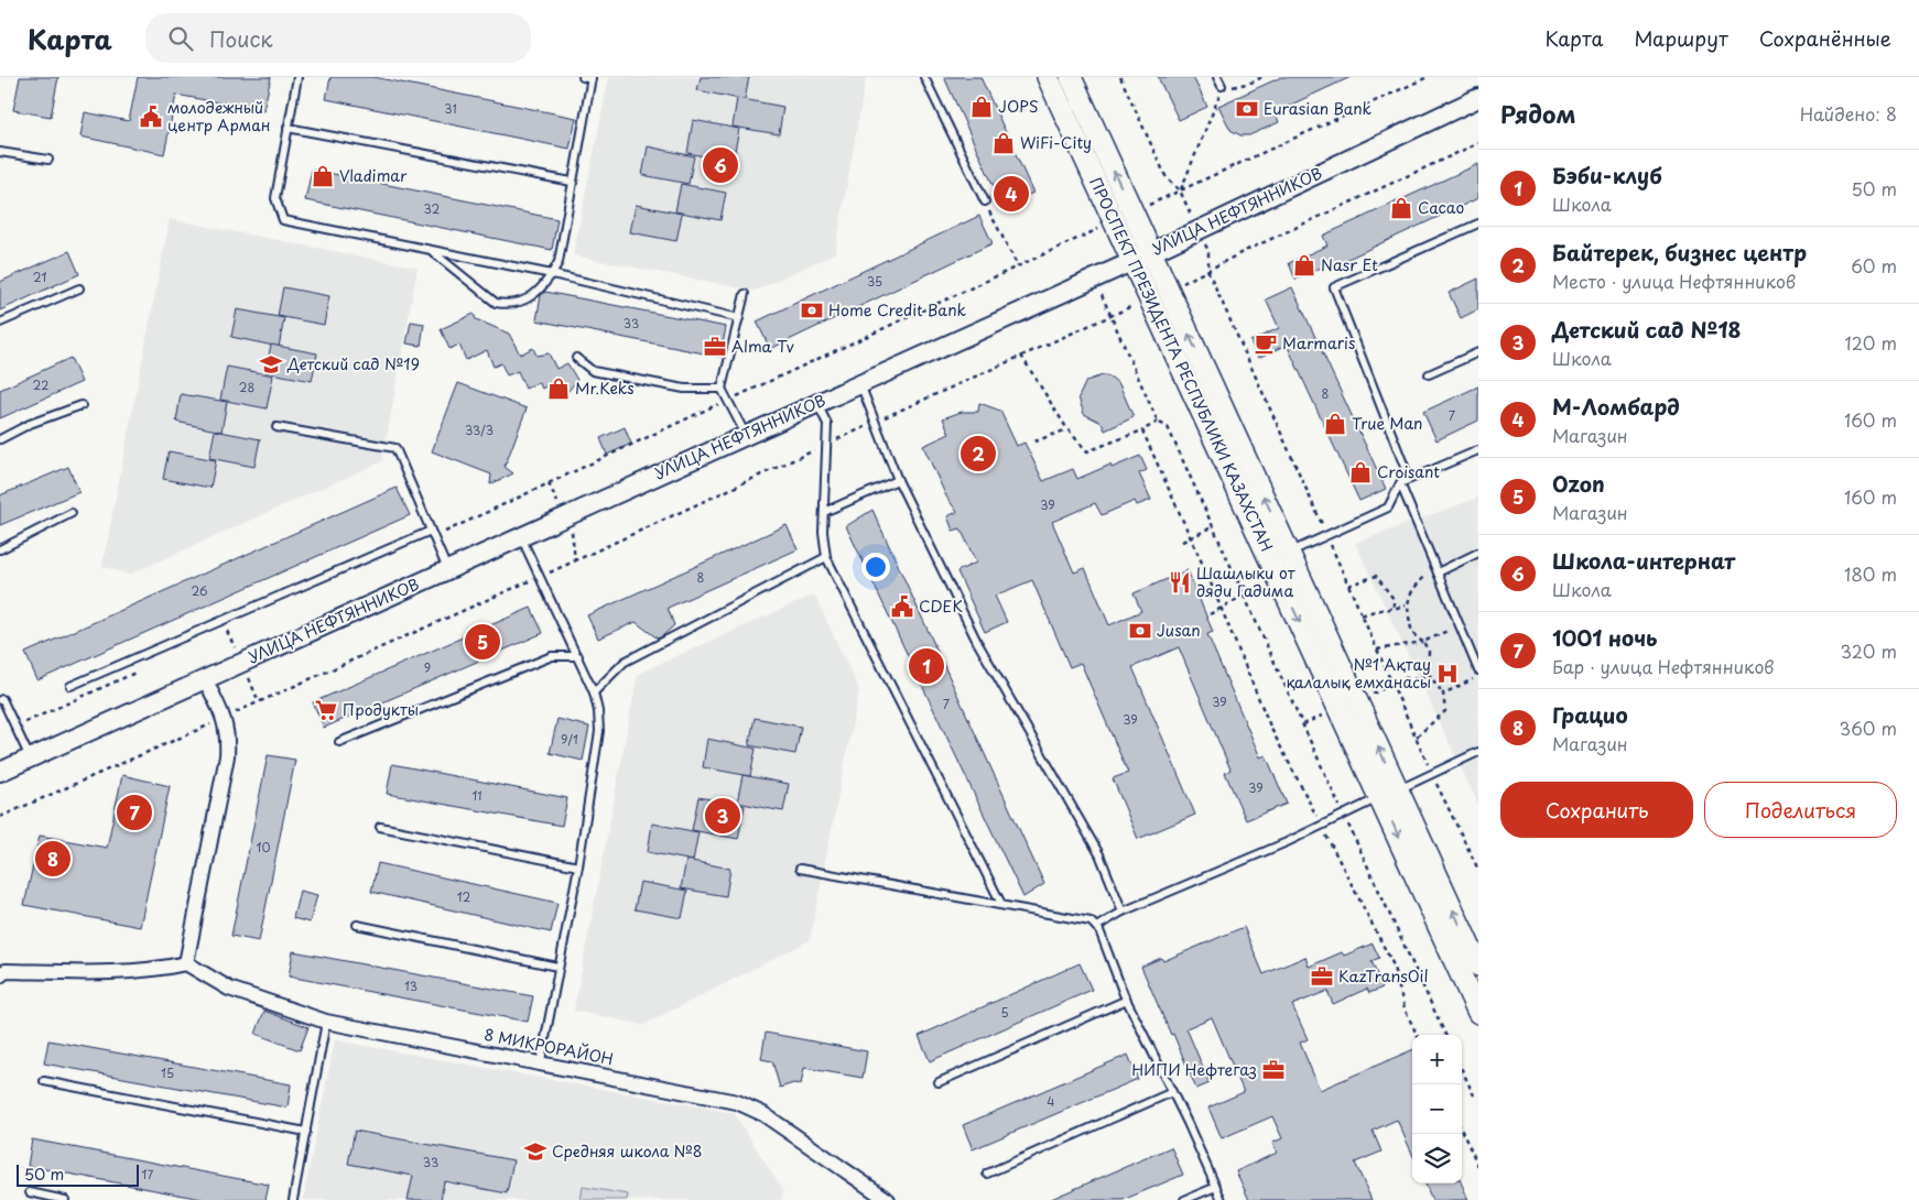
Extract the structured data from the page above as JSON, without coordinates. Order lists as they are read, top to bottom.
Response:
{
  "streets": {
    "main road": ["ПРОСПЕКТ ПРЕЗИДЕНТА РЕСПУБЛИКИ КАЗАХСТАН"],
    "street": ["УЛИЦА НЕФТЯННИКОВ", "8 МИКРОРАЙОН"]
  },
  "crossings": [
    ["УЛИЦА НЕФТЯННИКОВ", "ПРОСПЕКТ ПРЕЗИДЕНТА РЕСПУБЛИКИ КАЗАХСТАН"]
  ],
  "places": {
    "shop": [
      "JOPS",
      "WiFi-City",
      "Vladimar",
      "Cacao",
      "Nasr Et",
      "Mr.Keks",
      "True Man",
      "Croisant"
    ],
    "bank": ["Eurasian Bank", "Home Credit Bank", "Jusan"],
    "public building": ["молодежный центр Арман", "CDEK"],
    "cafe": ["Marmaris"],
    "office": ["Alma Tv", "KazTransOil", "НИПИ Нефтегаз"],
    "school or university": ["Детский сад №19", "Средняя школа №8"],
    "restaurant": ["Шашлыки от дяди Гадима"],
    "hospital": ["№1 Ақтау қалалық емханасы"],
    "supermarket": ["Продукты"]
  },
  "house_numbers": [
    "31",
    "32",
    "21",
    "35",
    "33",
    "22",
    "28",
    "8",
    "7",
    "33/3",
    "39",
    "8",
    "26",
    "9",
    "39",
    "7",
    "39",
    "9/1",
    "39",
    "11",
    "10",
    "12",
    "13",
    "5",
    "15",
    "4",
    "33",
    "17"
  ],
  "scale_bar": "50 m",
  "page": {
    "header": "Карта",
    "search": "Поиск",
    "nav": ["Карта", "Маршрут", "Сохранённые"],
    "heading": ["Рядом", "Найдено: 8"],
    "pins": [
      "6",
      "4",
      "2",
      "5",
      "1",
      "7",
      "3",
      "8"
    ],
    "list": [
      {
        "mark": "1",
        "name": "Бэби-клуб",
        "note": "Школа",
        "value": "50 m"
      },
      {
        "mark": "2",
        "name": "Байтерек, бизнес центр",
        "note": "Место · улица Нефтянников",
        "value": "60 m"
      },
      {
        "mark": "3",
        "name": "Детский сад №18",
        "note": "Школа",
        "value": "120 m"
      },
      {
        "mark": "4",
        "name": "М-Ломбард",
        "note": "Магазин",
        "value": "160 m"
      },
      {
        "mark": "5",
        "name": "Ozon",
        "note": "Магазин",
        "value": "160 m"
      },
      {
        "mark": "6",
        "name": "Школа-интернат",
        "note": "Школа",
        "value": "180 m"
      },
      {
        "mark": "7",
        "name": "1001 ночь",
        "note": "Бар · улица Нефтянников",
        "value": "320 m"
      },
      {
        "mark": "8",
        "name": "Грацио",
        "note": "Магазин",
        "value": "360 m"
      }
    ],
    "buttons": ["Сохранить", "Поделиться"],
    "map_buttons": ["+", "−"],
    "scale": "50 m"
  }
}
